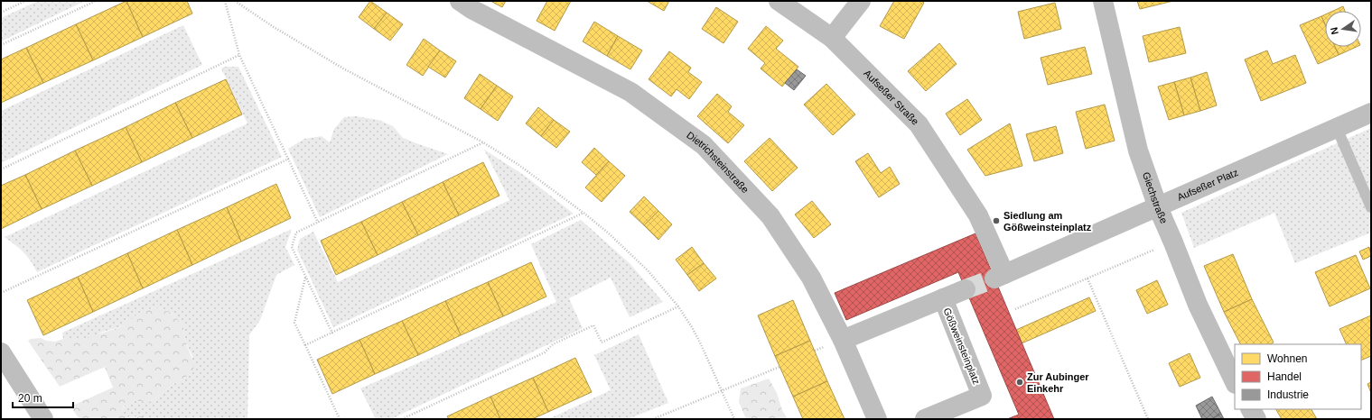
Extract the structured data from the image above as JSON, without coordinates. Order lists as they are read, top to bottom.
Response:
{
  "streets": {
    "street": [
      "Aufseßer Straße",
      "Dietrichsteinstraße",
      "Aufseßer Platz",
      "Giechstraße",
      "Gößweinsteinplatz"
    ]
  },
  "crossings": [
    ["Aufseßer Straße", "Aufseßer Platz"],
    ["Dietrichsteinstraße", "Gößweinsteinplatz"],
    ["Aufseßer Platz", "Giechstraße"]
  ],
  "places": ["Siedlung am Gößweinsteinplatz", "Zur Aubinger Einkehr"],
  "legend": ["Wohnen", "Handel", "Industrie"],
  "scale_bar": "20 m",
  "north": "left"
}
